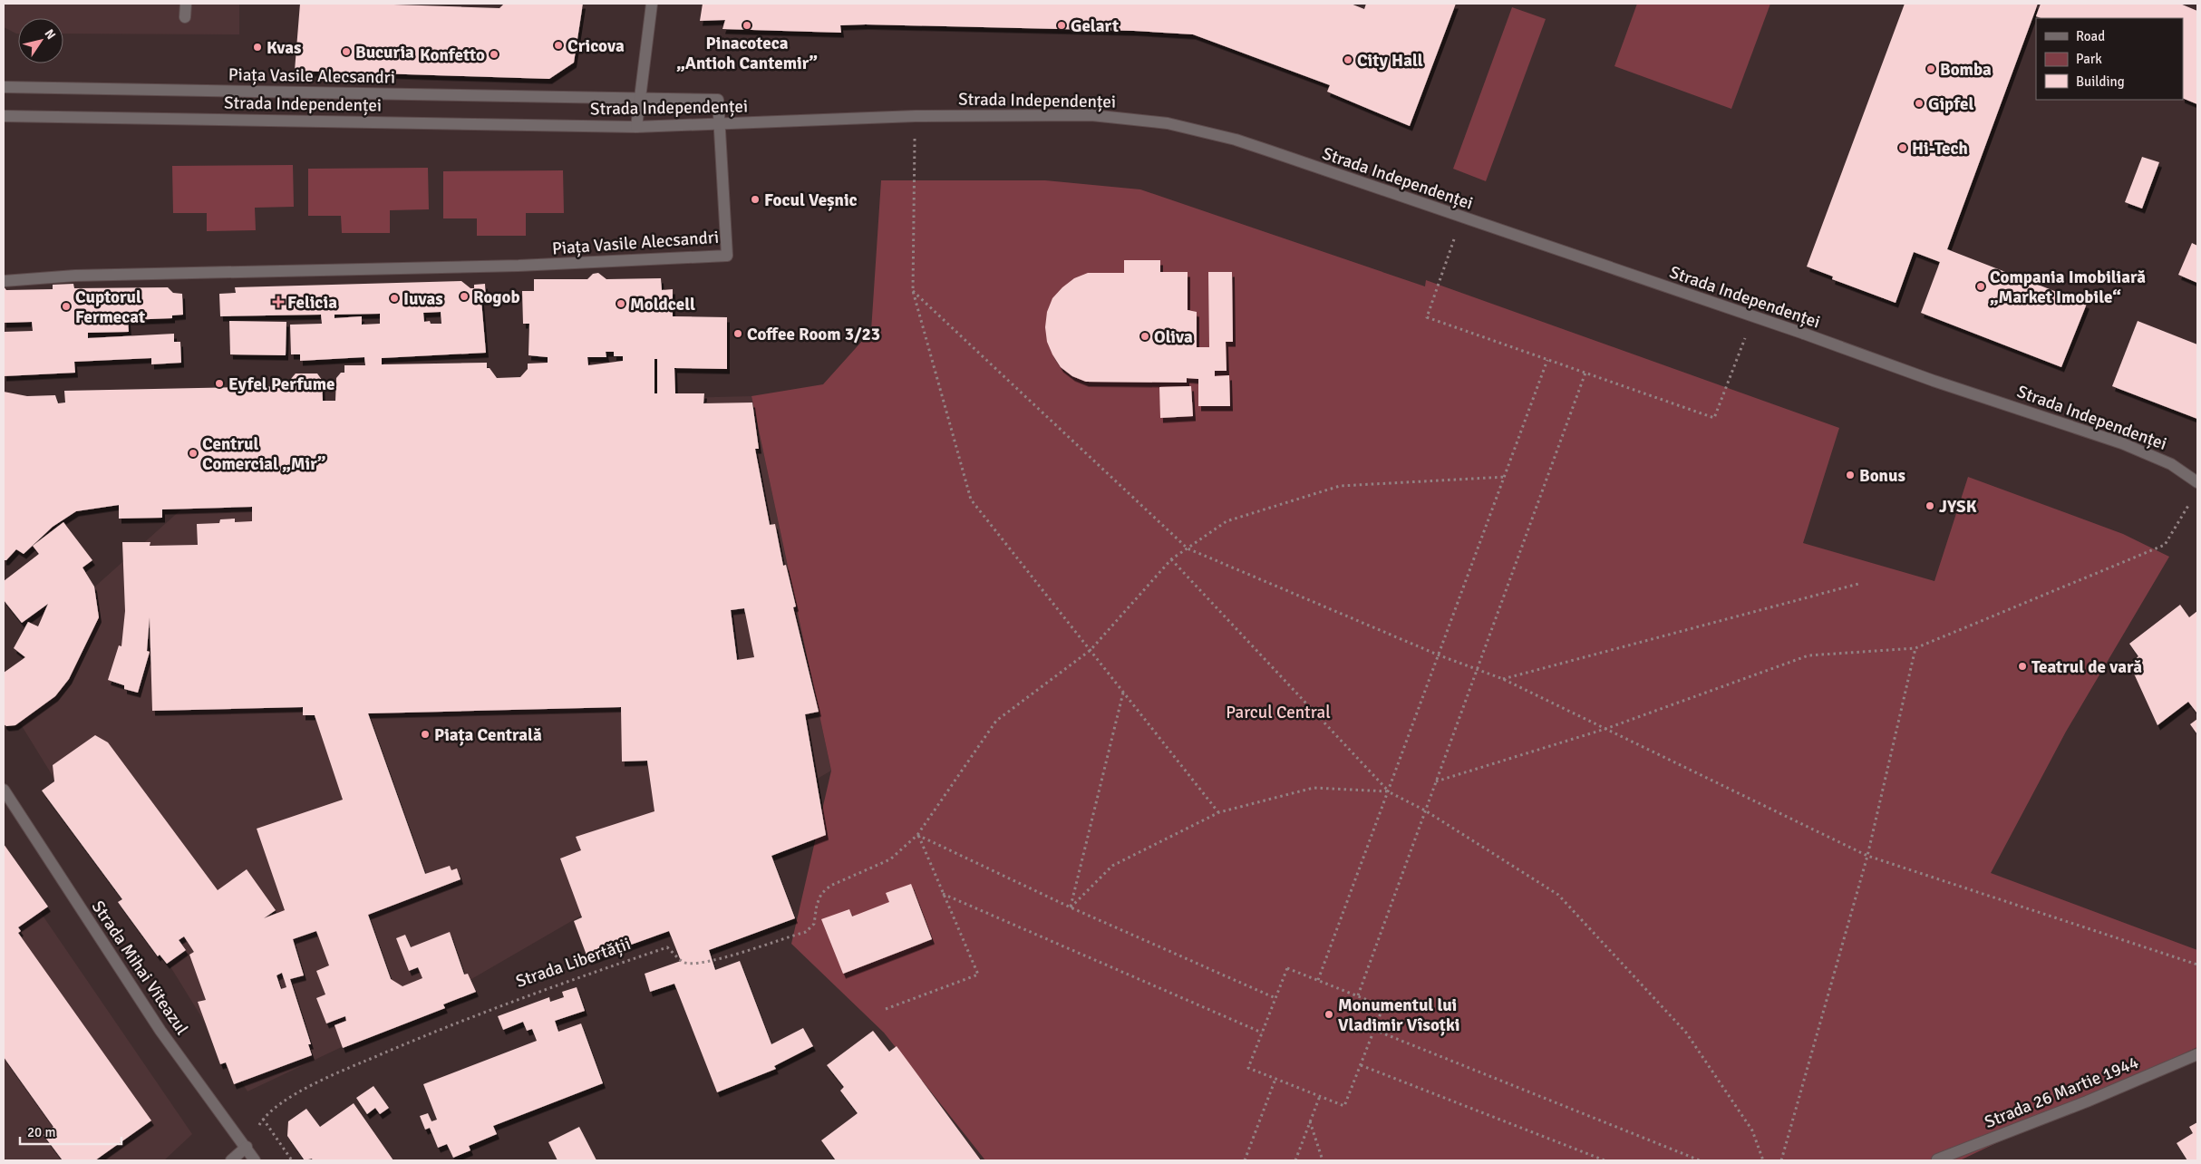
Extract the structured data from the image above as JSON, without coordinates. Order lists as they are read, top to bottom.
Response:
{
  "streets": {
    "street": [
      "Piața Vasile Alecsandri",
      "Strada Independenței",
      "Strada Mihai Viteazul",
      "Strada 26 Martie 1944"
    ],
    "path": ["Strada Libertății"]
  },
  "crossings": [
    ["Piața Vasile Alecsandri", "Strada Independenței"],
    ["Strada Libertății", "Strada Mihai Viteazul"]
  ],
  "parks": ["Parcul Central"],
  "places": {
    "other": [
      "Pinacoteca „Antioh Cantemir”",
      "Gelart",
      "Cricova",
      "Kvas",
      "Bucuria",
      "Konfetto",
      "City Hall",
      "Bomba",
      "Gipfel",
      "Hi-Tech",
      "Focul Veșnic",
      "Compania Imobiliară „Market Imobile“",
      "Rogob",
      "Iuvas",
      "Moldcell",
      "Cuptorul Fermecat",
      "Coffee Room 3/23",
      "Oliva",
      "Eyfel Perfume",
      "Centrul Comercial „Mir”",
      "Bonus",
      "JYSK",
      "Teatrul de vară",
      "Piața Centrală",
      "Monumentul lui Vladimir Vîsoțki"
    ],
    "health": ["Felicia"]
  },
  "legend": ["Road", "Park", "Building"],
  "scale_bar": "20 m",
  "north": "top right"
}
